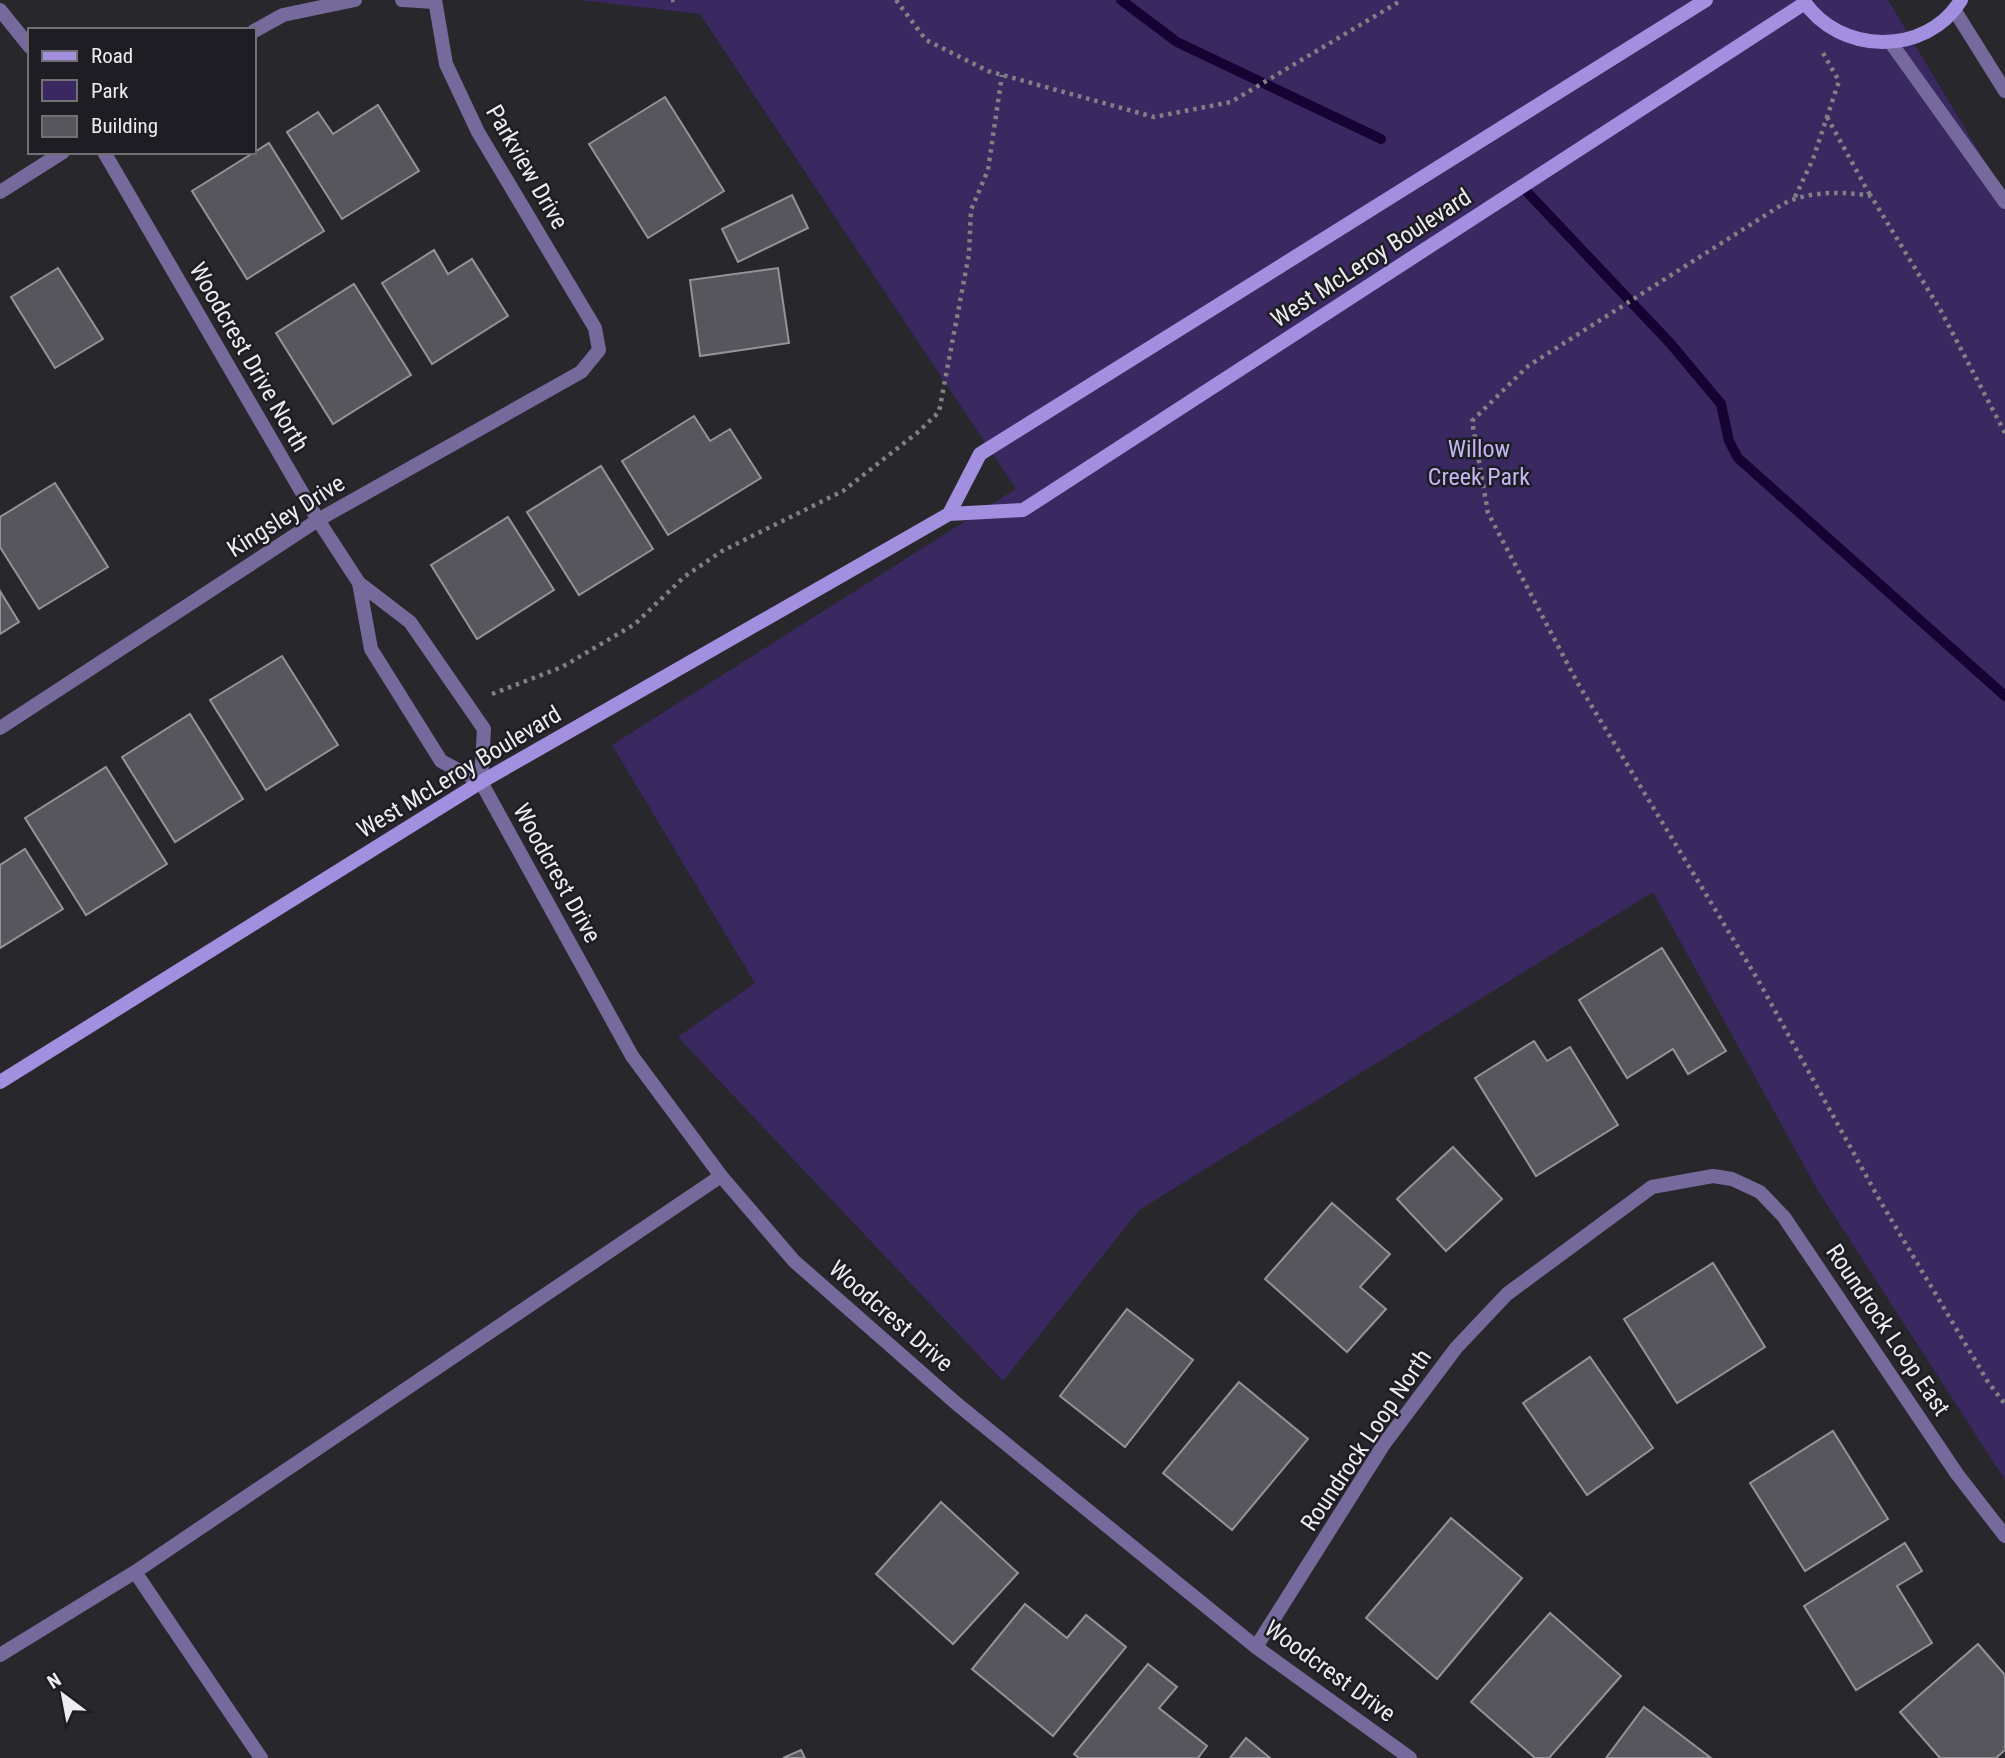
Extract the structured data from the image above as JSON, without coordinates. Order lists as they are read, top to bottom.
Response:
{
  "streets": {
    "main road": ["West McLeroy Boulevard"],
    "street": [
      "Parkview Drive",
      "Woodcrest Drive North",
      "Kingsley Drive",
      "Woodcrest Drive",
      "Roundrock Loop East",
      "Roundrock Loop North"
    ]
  },
  "crossings": [
    ["Parkview Drive", "Kingsley Drive"],
    ["West McLeroy Boulevard", "Woodcrest Drive North"],
    ["West McLeroy Boulevard", "Woodcrest Drive"],
    ["Woodcrest Drive North", "Kingsley Drive"],
    ["Woodcrest Drive North", "Woodcrest Drive"],
    ["Woodcrest Drive", "Roundrock Loop North"],
    ["Roundrock Loop East", "Roundrock Loop North"]
  ],
  "parks": ["Willow Creek Park"],
  "legend": ["Road", "Park", "Building"],
  "north": "top left"
}
